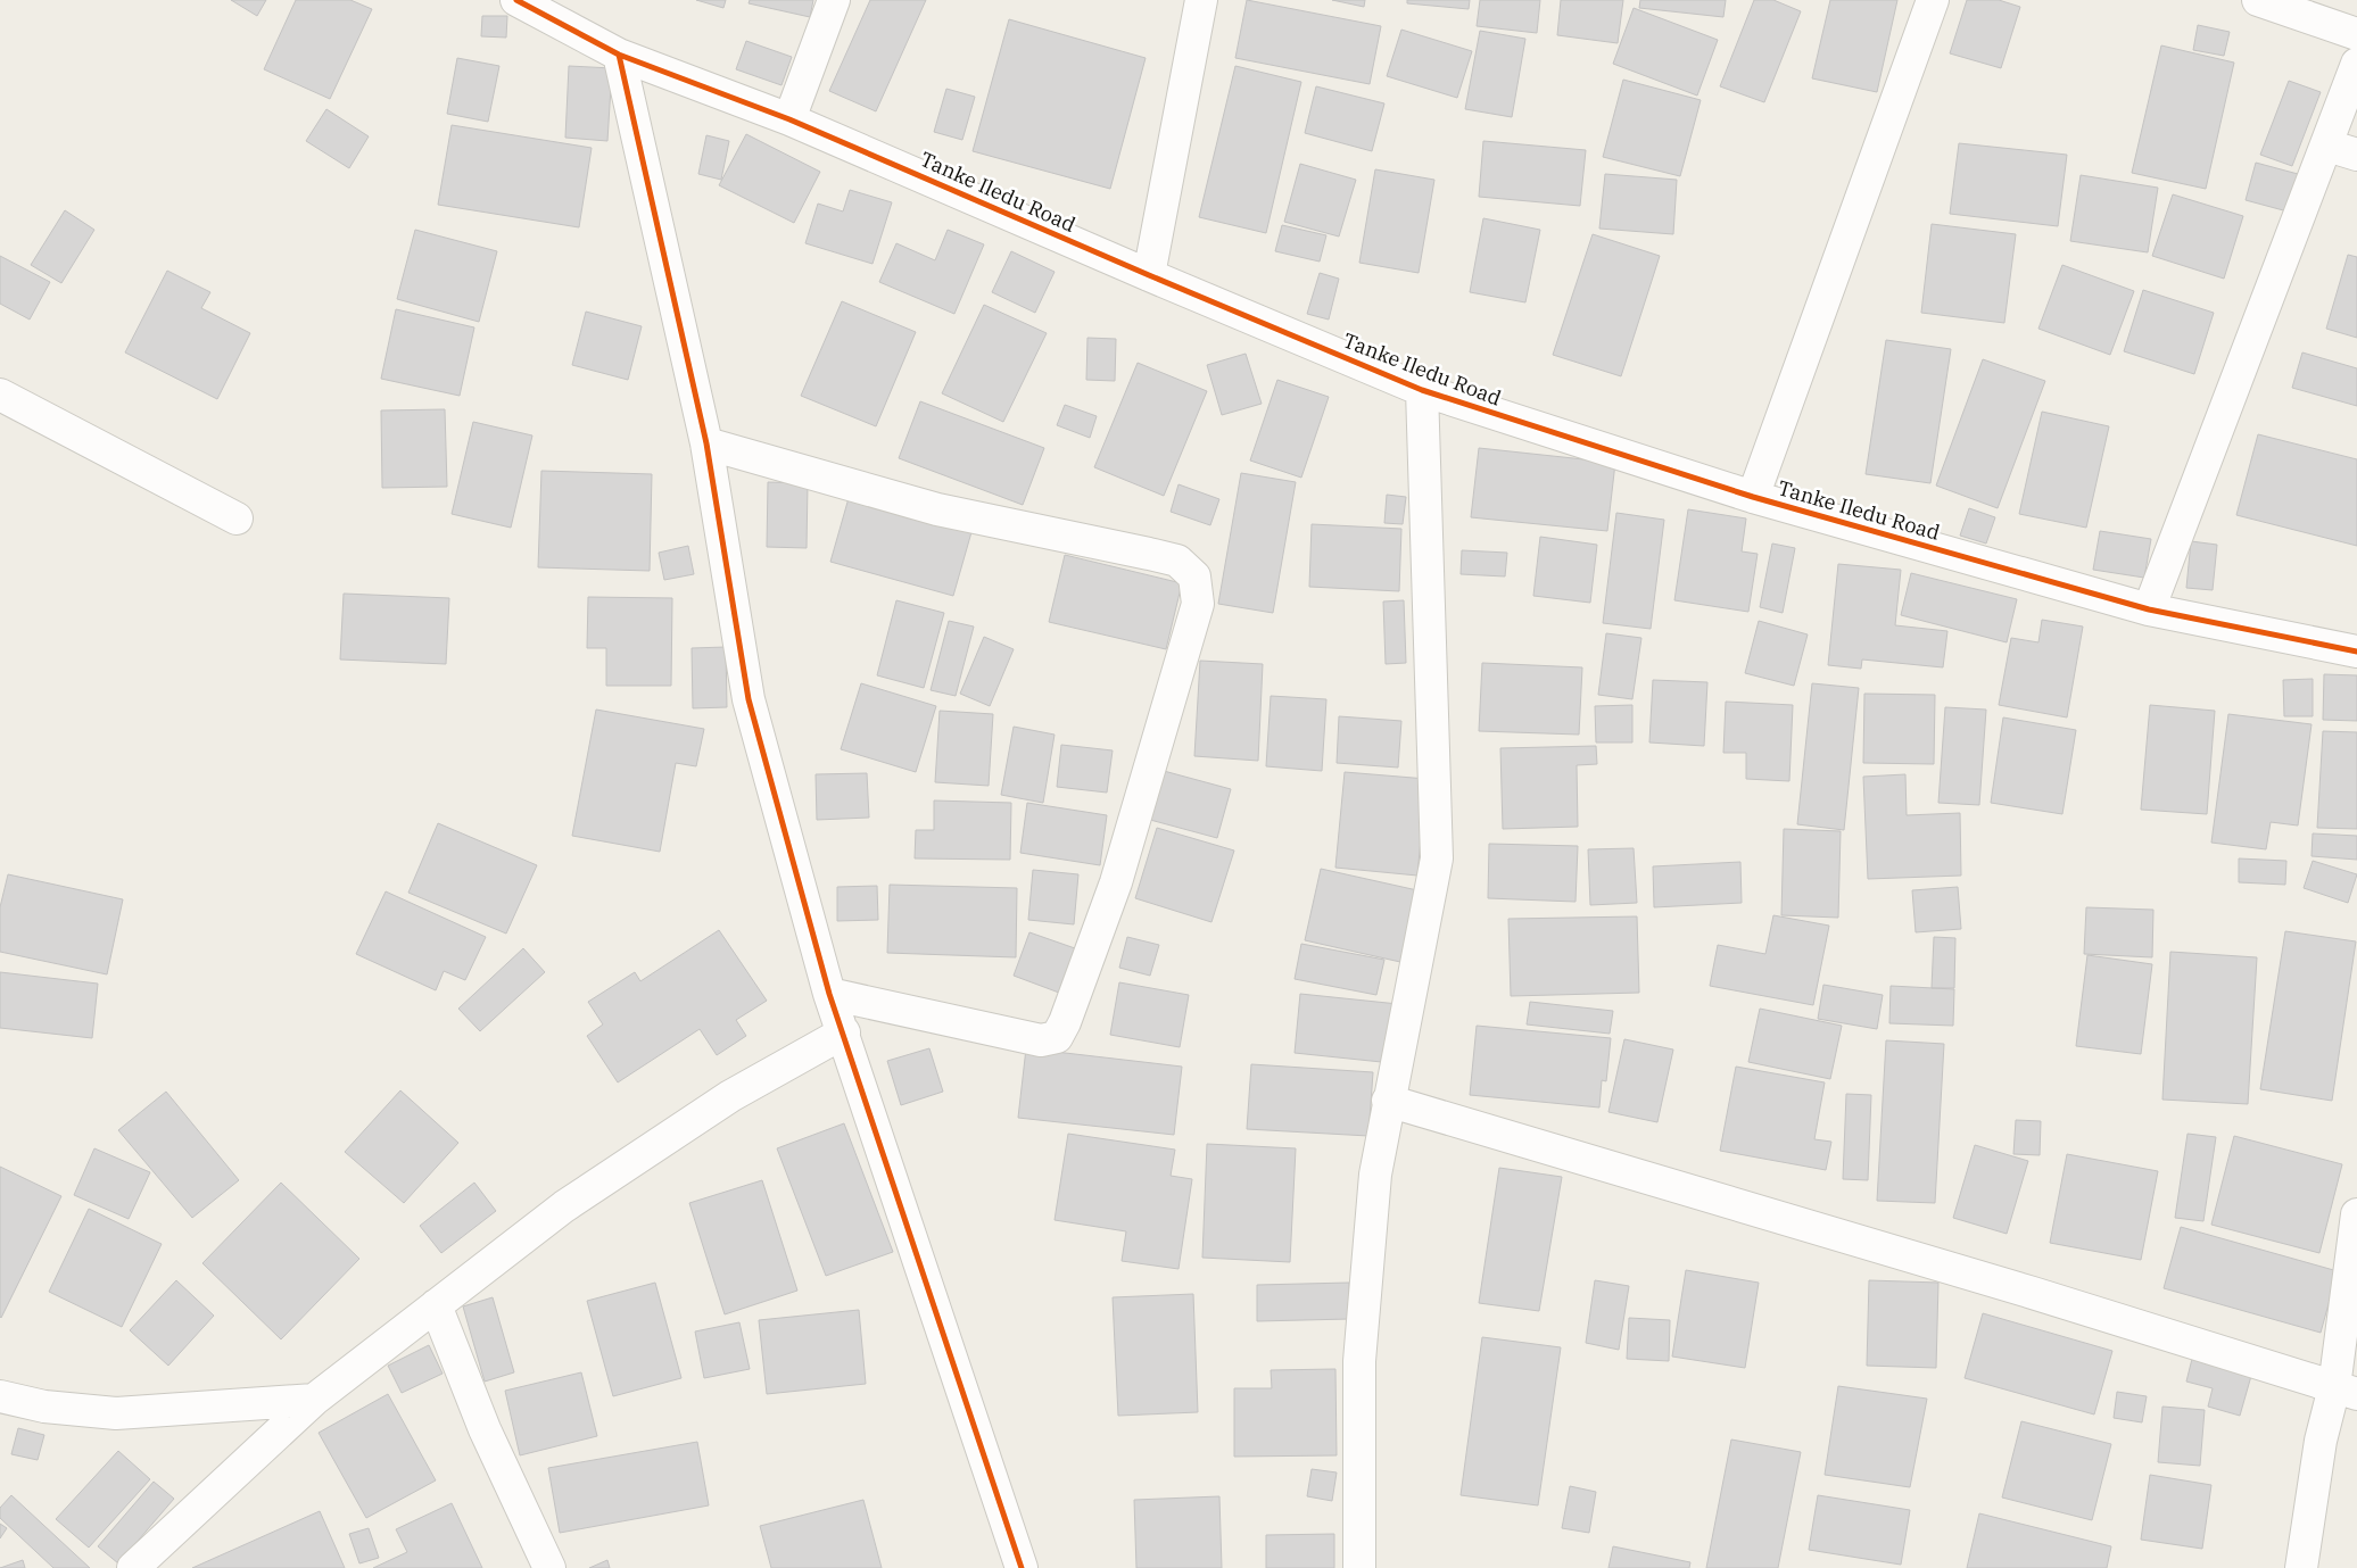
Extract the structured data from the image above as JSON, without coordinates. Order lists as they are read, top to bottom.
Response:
{
  "streets": {
    "street": ["Tanke Iledu Road"]
  }
}
